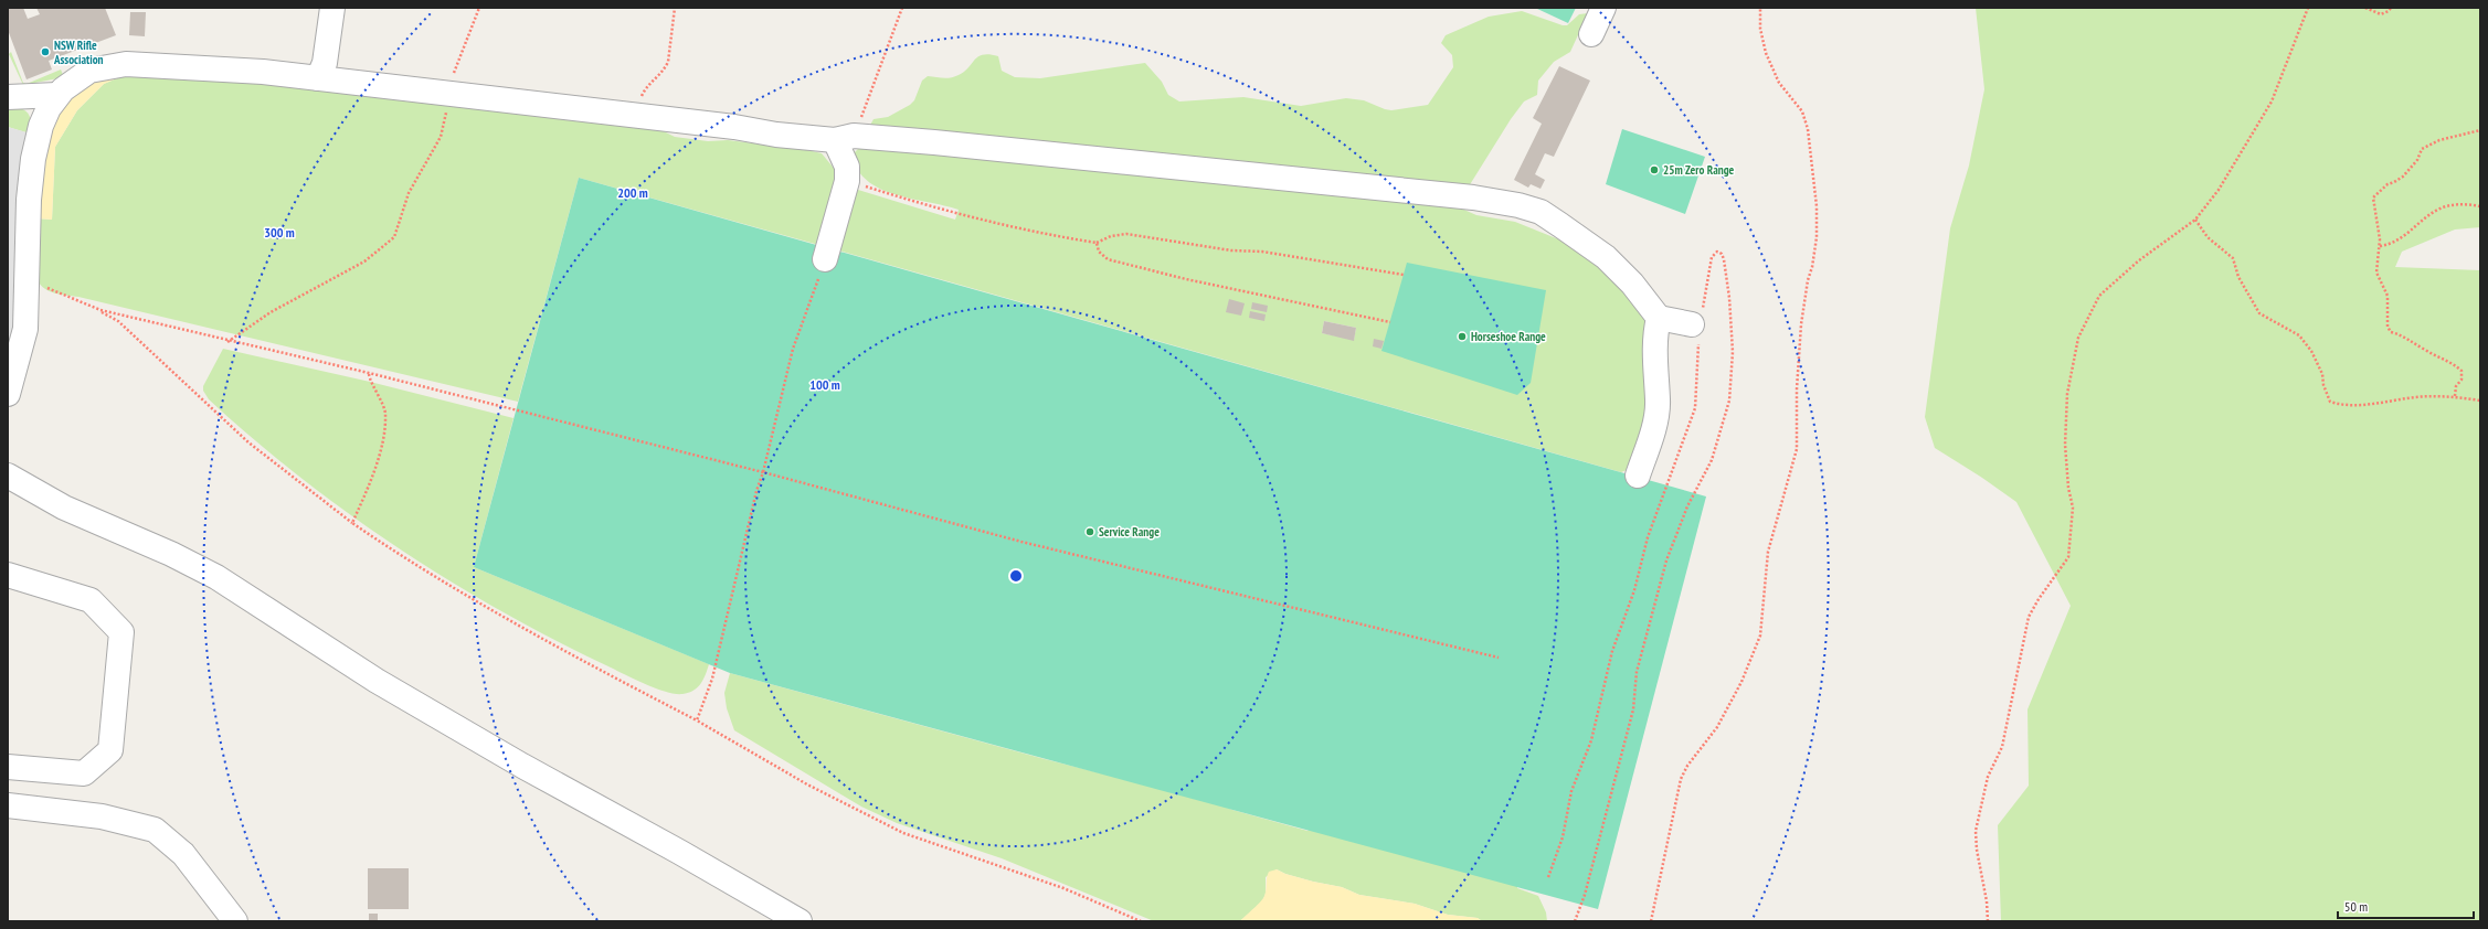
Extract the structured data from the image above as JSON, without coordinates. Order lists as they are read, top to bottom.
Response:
{
  "places": [
    "NSW Rifle Association",
    "25m Zero Range",
    "Horseshoe Range",
    "Service Range"
  ],
  "scale_bar": "50 m",
  "rings": ["200 m", "300 m", "100 m"]
}
